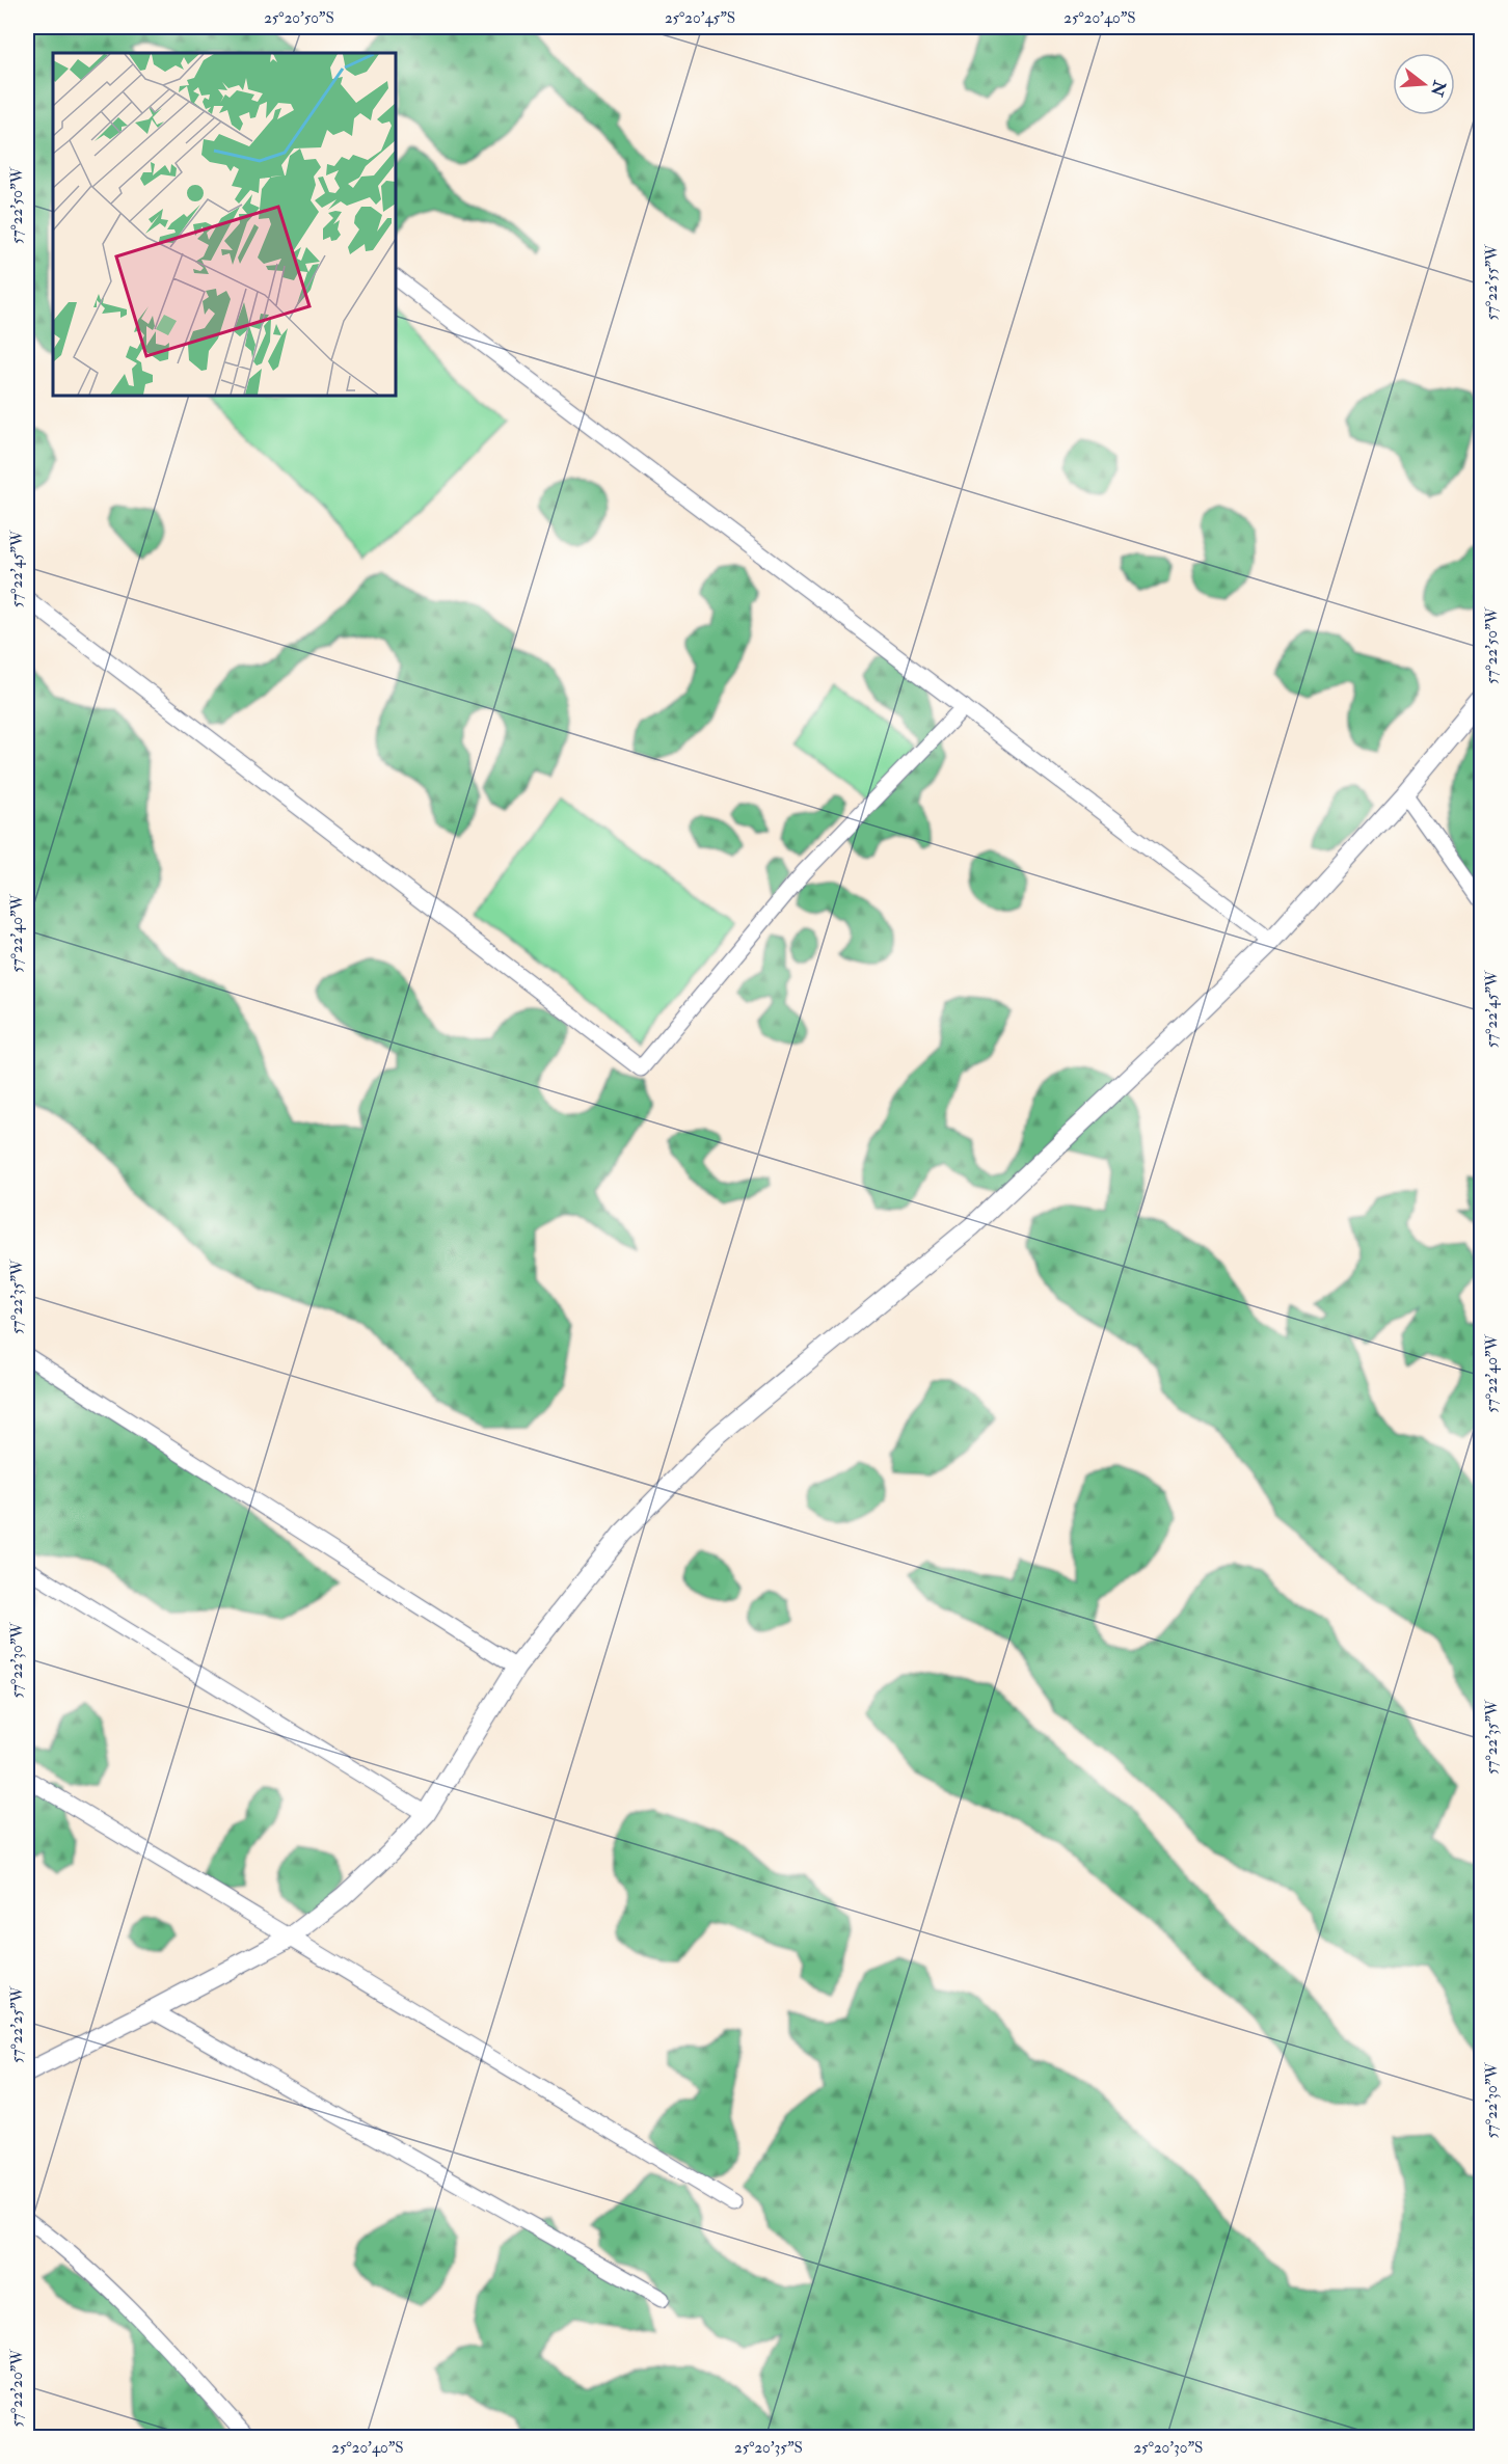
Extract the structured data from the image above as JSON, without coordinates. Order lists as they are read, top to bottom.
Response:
{
  "north": "right",
  "coordinates": [
    "25°20'50\"S",
    "25°20'45\"S",
    "25°20'40\"S",
    "57°22'50\"W",
    "57°22'55\"W",
    "57°22'45\"W",
    "57°22'40\"W",
    "57°22'35\"W",
    "57°22'30\"W",
    "57°22'25\"W",
    "57°22'20\"W",
    "25°20'35\"S",
    "25°20'30\"S"
  ]
}
